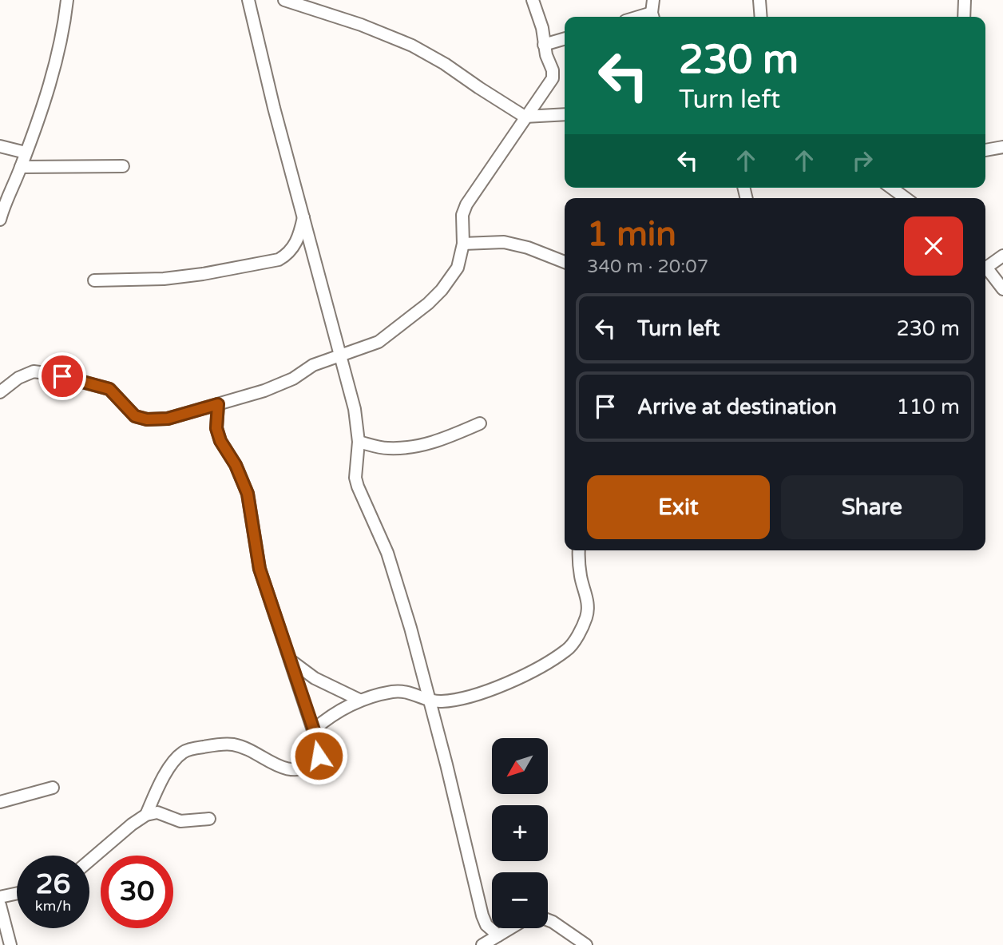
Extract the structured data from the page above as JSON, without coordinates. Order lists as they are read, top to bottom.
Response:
{
  "north": "bottom left",
  "page": {
    "turn": ["230 m", "Turn left"],
    "heading": ["1 min", "340 m · 20:07"],
    "list": [
      {
        "name": "Turn left",
        "value": "230 m"
      },
      {
        "name": "Arrive at destination",
        "value": "110 m"
      }
    ],
    "buttons": ["Exit", "Share"],
    "map_buttons": ["+", "−"],
    "speed": "26 km/h",
    "limit": "30"
  }
}
